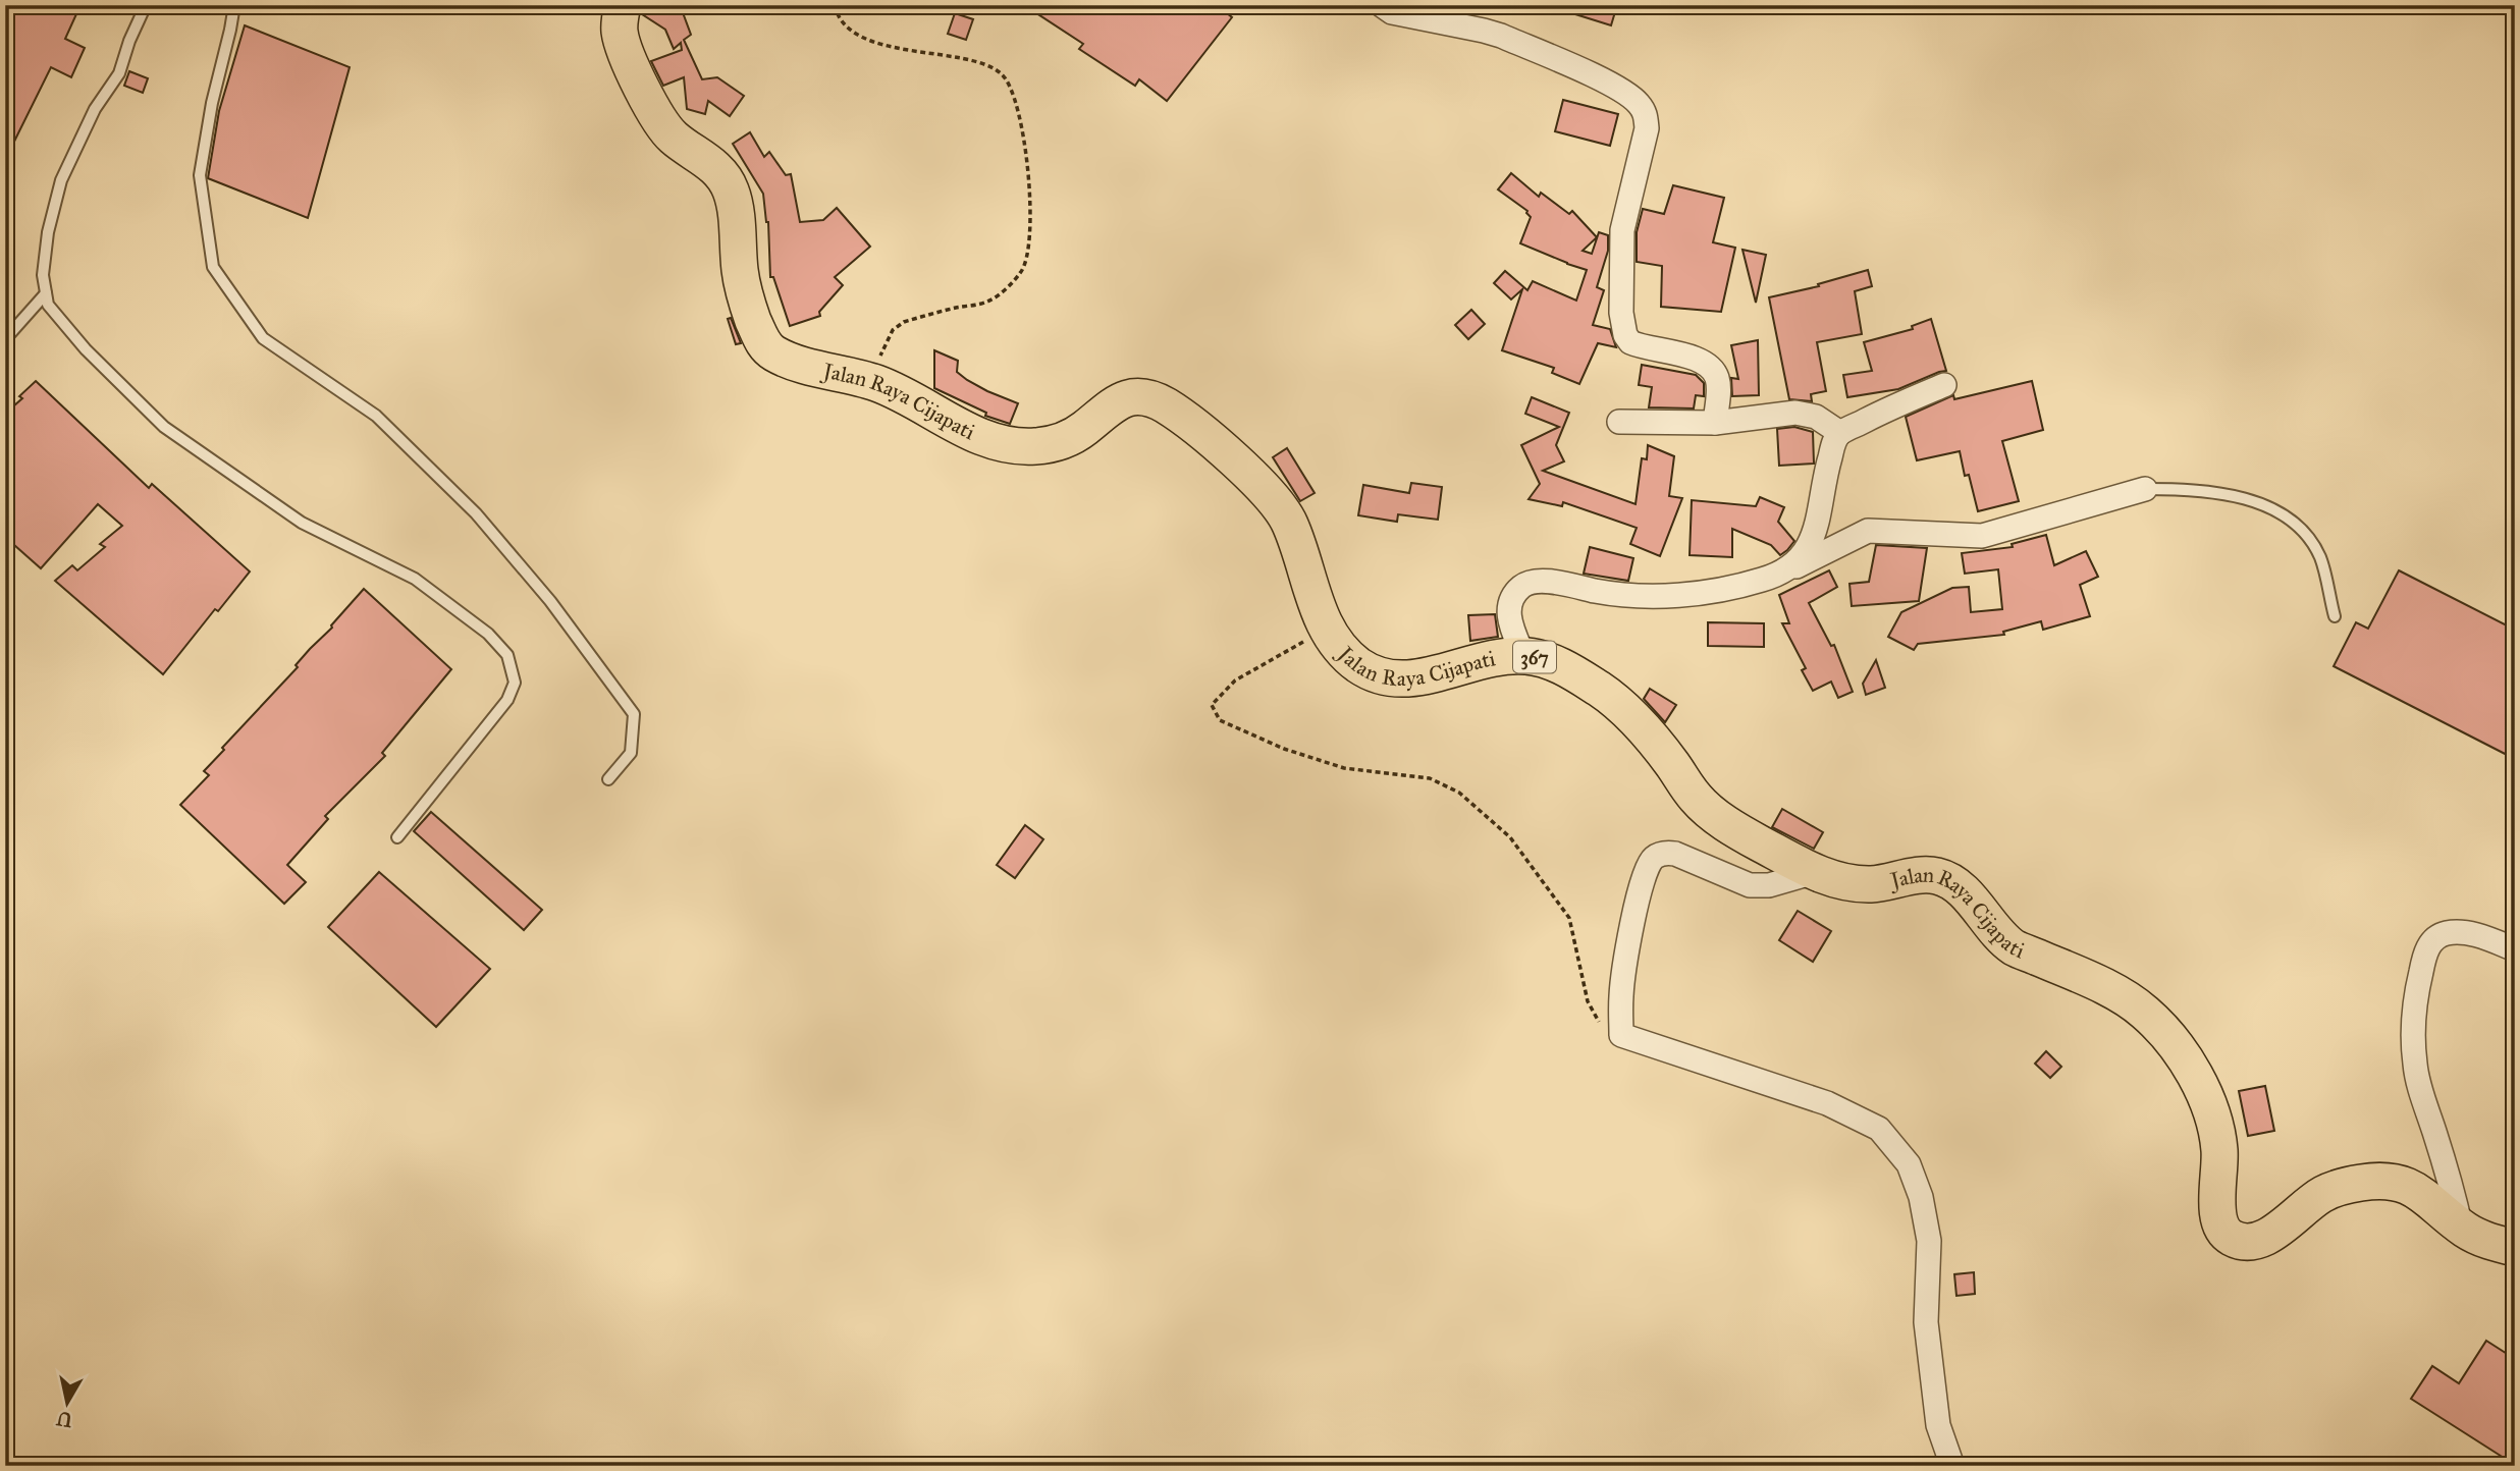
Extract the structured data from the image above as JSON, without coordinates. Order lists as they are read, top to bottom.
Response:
{
  "streets": {
    "main road": ["Jalan Raya Cijapati", "367"]
  },
  "north": "bottom"
}
